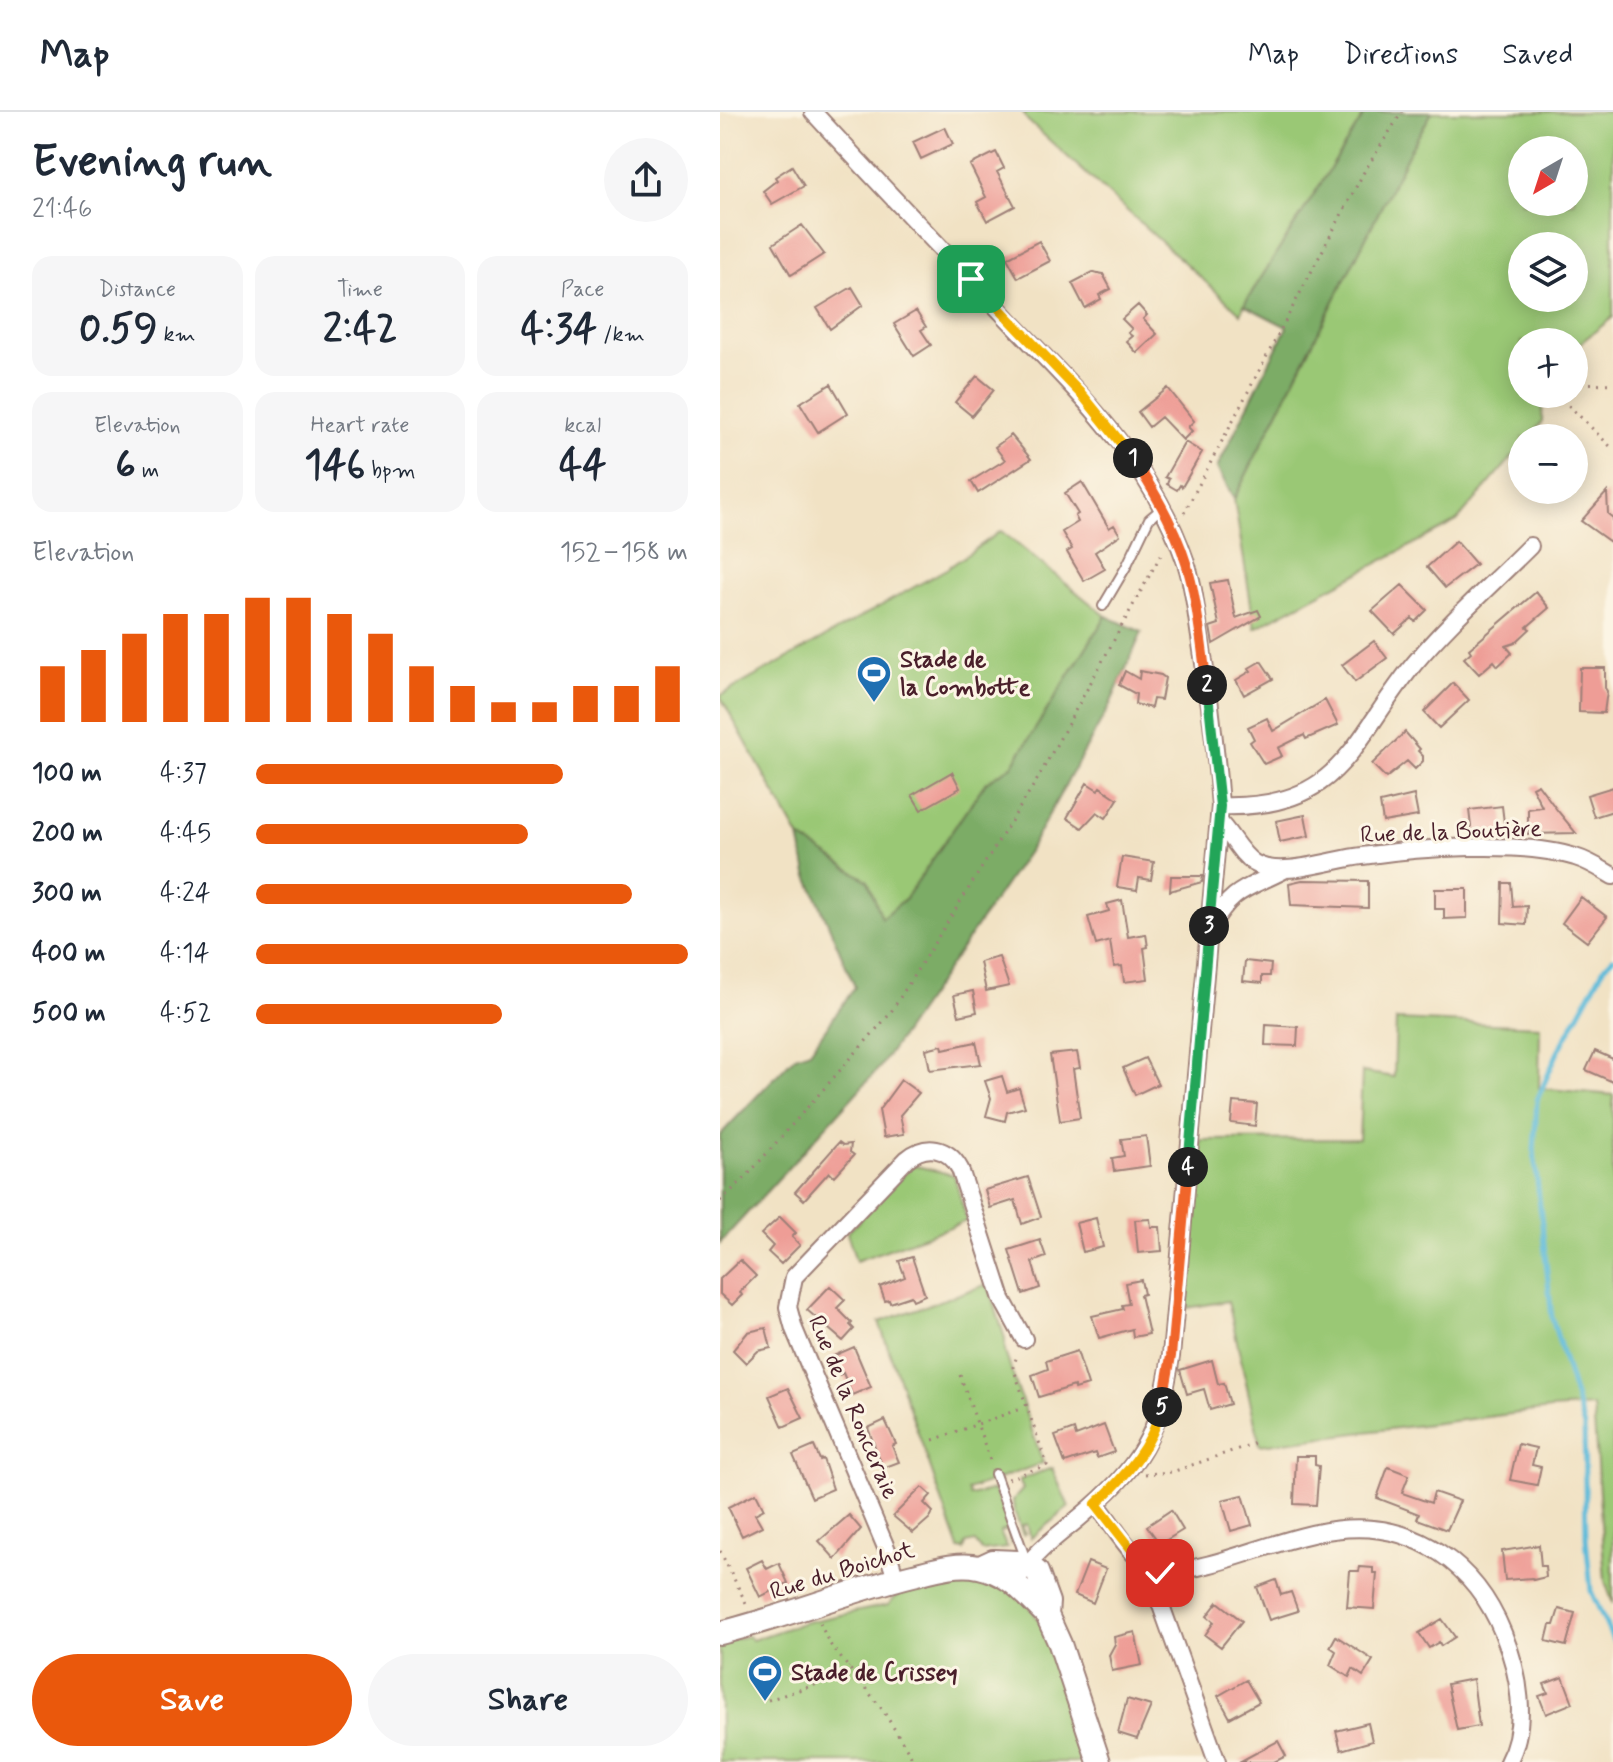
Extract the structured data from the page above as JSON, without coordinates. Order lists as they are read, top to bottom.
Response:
{
  "streets": {
    "street": ["Rue de la Boutière", "Rue de la Ronceraie", "Rue du Boichot"]
  },
  "crossings": [
    ["Rue de la Ronceraie", "Rue du Boichot"]
  ],
  "places": {
    "sports": ["Stade de la Combotte", "Stade de Crissey"]
  },
  "north": "bottom left",
  "page": {
    "header": "Map",
    "nav": ["Map", "Directions", "Saved"],
    "heading": ["Evening run", "21:46"],
    "map_buttons": ["+", "−"],
    "stats": [
      ["Distance", "0.59 km"],
      ["Time", "2:42"],
      ["Pace", "4:34 /km"],
      ["Elevation", "6 m"],
      ["Heart rate", "146 bpm"],
      ["kcal", "44"]
    ],
    "pins": [
      "1",
      "2",
      "3",
      "4",
      "5"
    ],
    "chart": ["Elevation", "152–158 m"],
    "list": [
      {
        "name": "100 m",
        "note": "4:37"
      },
      {
        "name": "200 m",
        "note": "4:45"
      },
      {
        "name": "300 m",
        "note": "4:24"
      },
      {
        "name": "400 m",
        "note": "4:14"
      },
      {
        "name": "500 m",
        "note": "4:52"
      }
    ],
    "buttons": ["Save", "Share"]
  }
}
